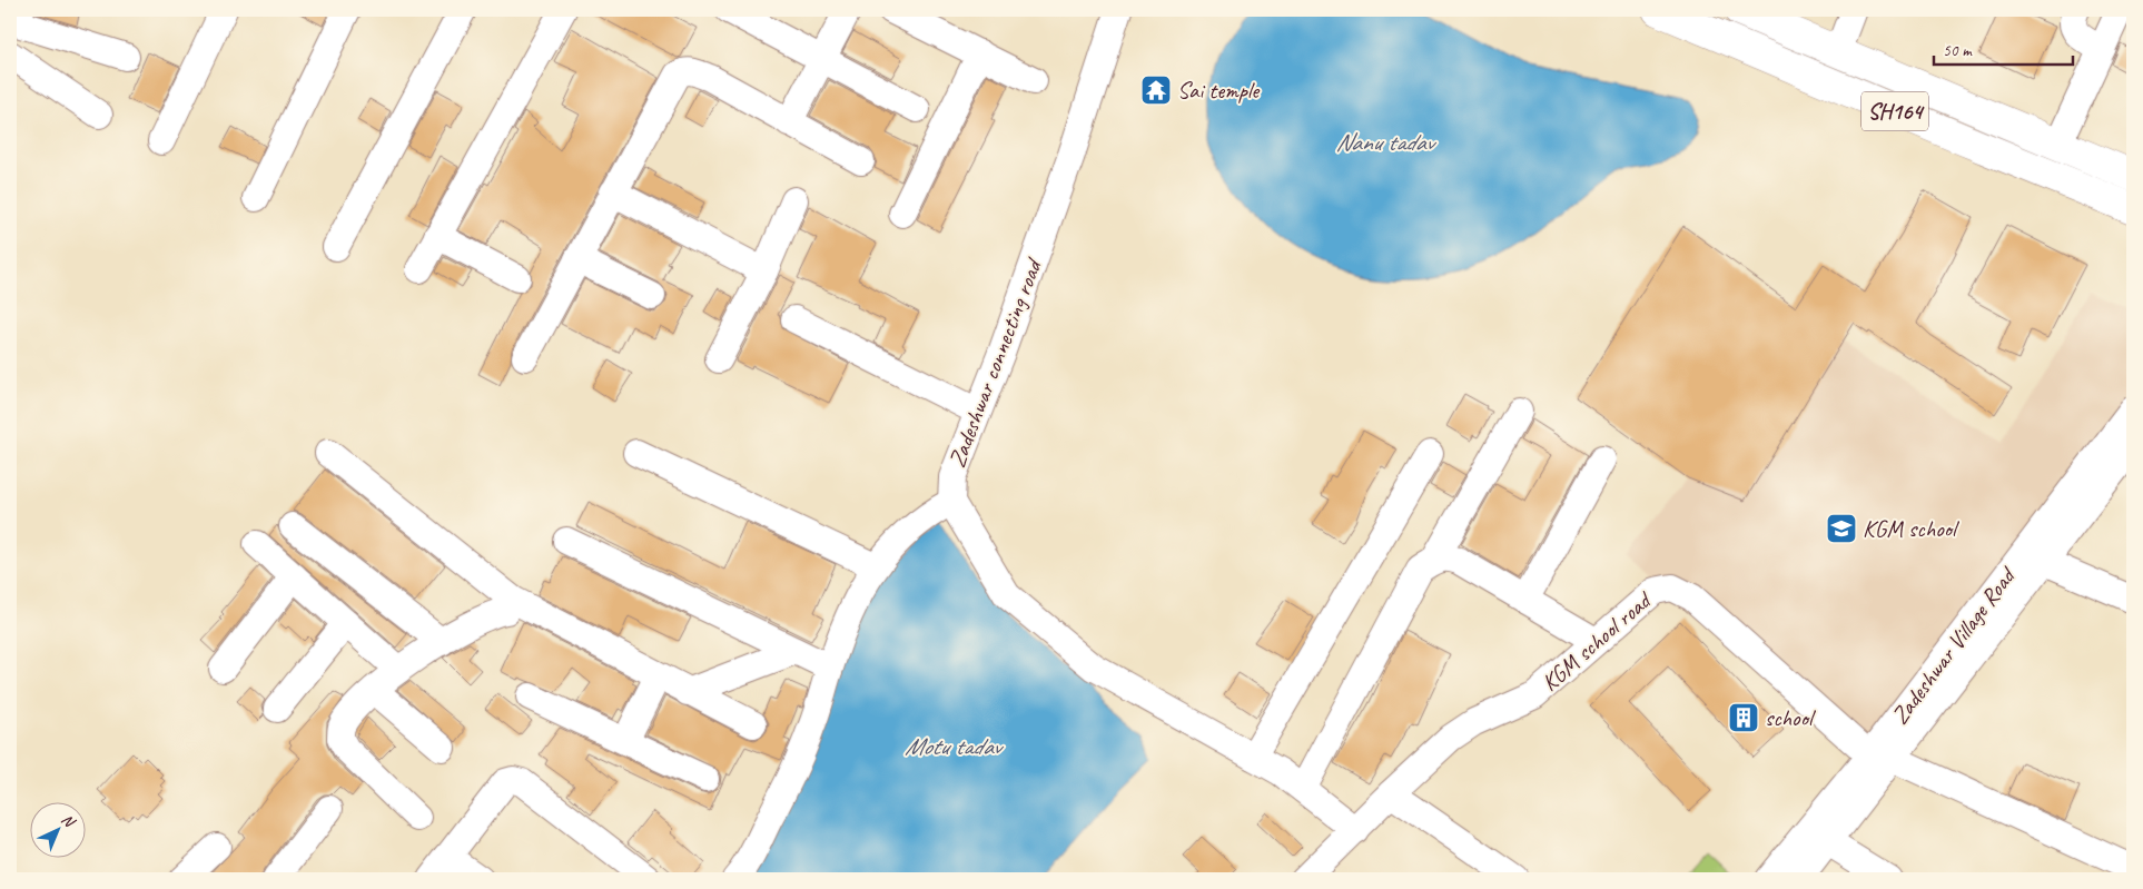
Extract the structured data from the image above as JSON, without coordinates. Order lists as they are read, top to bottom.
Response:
{
  "streets": {
    "main road": ["SH164"],
    "street": ["Zadeshwar connecting road", "KGM school road", "Zadeshwar Village Road"]
  },
  "crossings": [
    ["KGM school road", "Zadeshwar Village Road"]
  ],
  "water": ["Nanu tadav", "Motu tadav"],
  "places": {
    "temple": ["Sai temple"],
    "school or university": ["KGM school"],
    "building": ["school"]
  },
  "scale_bar": "50 m",
  "north": "top right"
}
